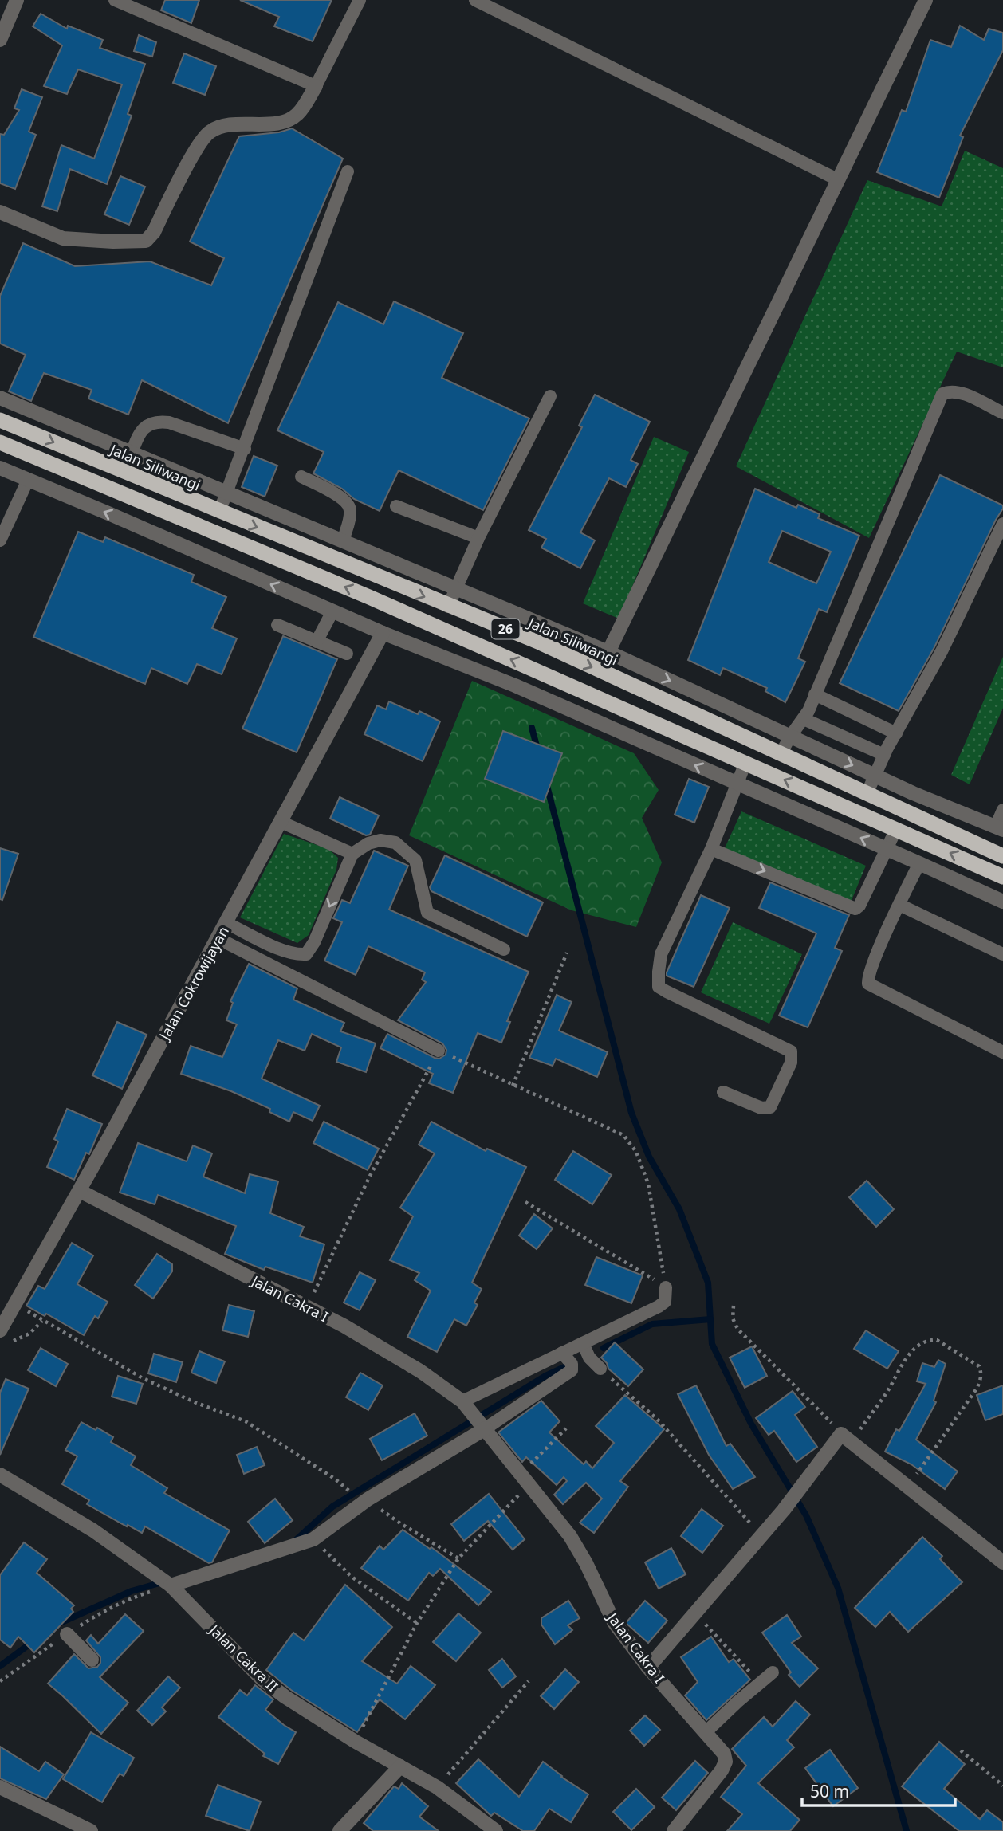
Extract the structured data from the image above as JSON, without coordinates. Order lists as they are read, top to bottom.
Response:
{
  "streets": {
    "highway": ["Jalan Siliwangi", "26"],
    "street": ["Jalan Cokrowijayan", "Jalan Cakra I", "Jalan Cakra II"]
  },
  "crossings": [
    ["Jalan Cokrowijayan", "Jalan Cakra I"]
  ],
  "scale_bar": "50 m"
}
